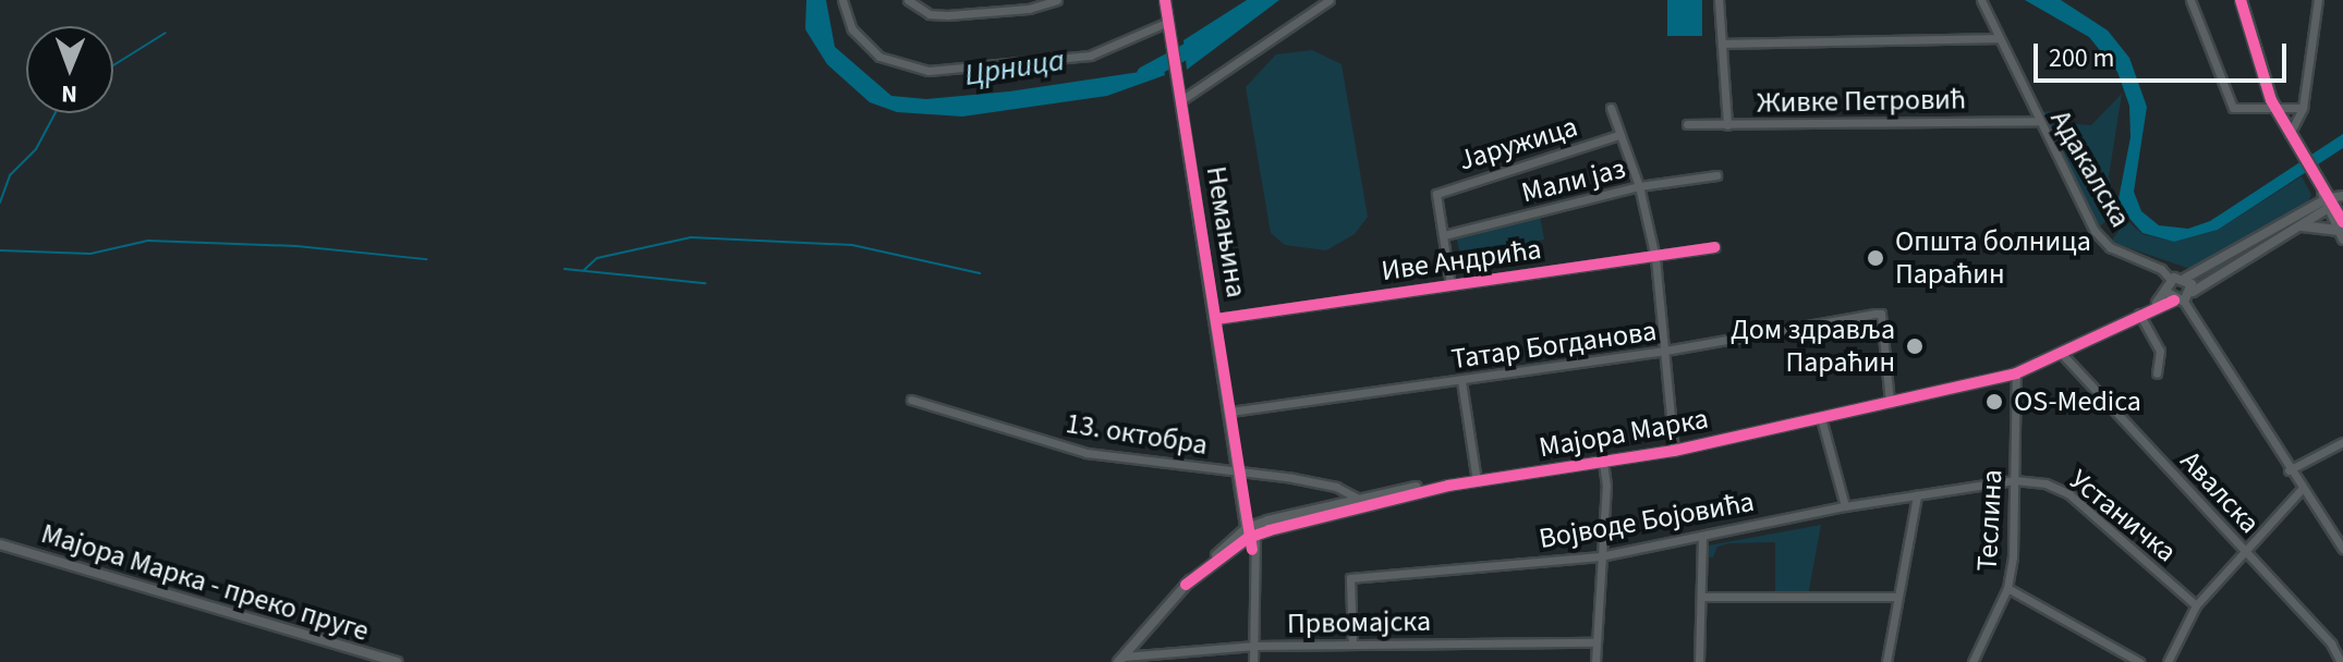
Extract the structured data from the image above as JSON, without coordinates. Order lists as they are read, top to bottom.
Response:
{
  "streets": {
    "street": [
      "Живке Петровић",
      "Јаружица",
      "Адакалска",
      "Мали јаз",
      "Немањина",
      "Иве Андрића",
      "Татар Богданова",
      "Мајора Марка",
      "13. октобра",
      "Авалска",
      "Устаничка",
      "Војводе Бојовића",
      "Теслина",
      "Мајора Марка - преко пруге",
      "Првомајска"
    ]
  },
  "crossings": [
    ["Живке Петровић", "Адакалска"],
    ["Јаружица", "Мали јаз"],
    ["Немањина", "Иве Андрића"],
    ["Немањина", "Татар Богданова"],
    ["Немањина", "Мајора Марка"],
    ["Немањина", "13. октобра"],
    ["Татар Богданова", "Мајора Марка"],
    ["Мајора Марка", "13. октобра"],
    ["Мајора Марка", "Авалска"],
    ["Мајора Марка", "Теслина"],
    ["Мајора Марка", "Првомајска"],
    ["Устаничка", "Војводе Бојовића"],
    ["Устаничка", "Теслина"],
    ["Војводе Бојовића", "Теслина"],
    ["Војводе Бојовића", "Првомајска"]
  ],
  "water": ["Црница"],
  "places": ["Општа болница Параћин", "Дом здравља Параћин", "OS-Medica"],
  "scale_bar": "200 m",
  "north": "bottom"
}
